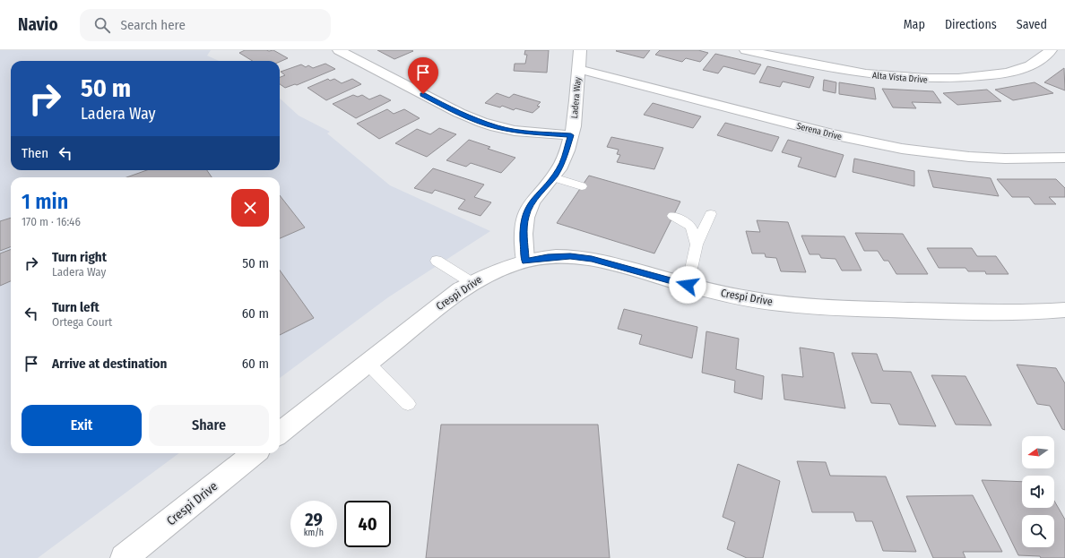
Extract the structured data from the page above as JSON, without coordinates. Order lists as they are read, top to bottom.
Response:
{
  "streets": {
    "street": [
      "Alta Vista Drive",
      "Ladera Way",
      "Serena Drive",
      "Crespi Drive"
    ]
  },
  "crossings": [
    ["Ladera Way", "Serena Drive"],
    ["Ladera Way", "Crespi Drive"]
  ],
  "north": "left",
  "page": {
    "header": "Navio",
    "search": "Search here",
    "nav": ["Map", "Directions", "Saved"],
    "turn": ["50 m", "Ladera Way"],
    "then": "Then",
    "heading": ["1 min", "170 m · 16:46"],
    "list": [
      {
        "name": "Turn right",
        "note": "Ladera Way",
        "value": "50 m"
      },
      {
        "name": "Turn left",
        "note": "Ortega Court",
        "value": "60 m"
      },
      {
        "name": "Arrive at destination",
        "value": "60 m"
      }
    ],
    "buttons": ["Exit", "Share"],
    "speed": "29 km/h",
    "limit": "40"
  }
}
